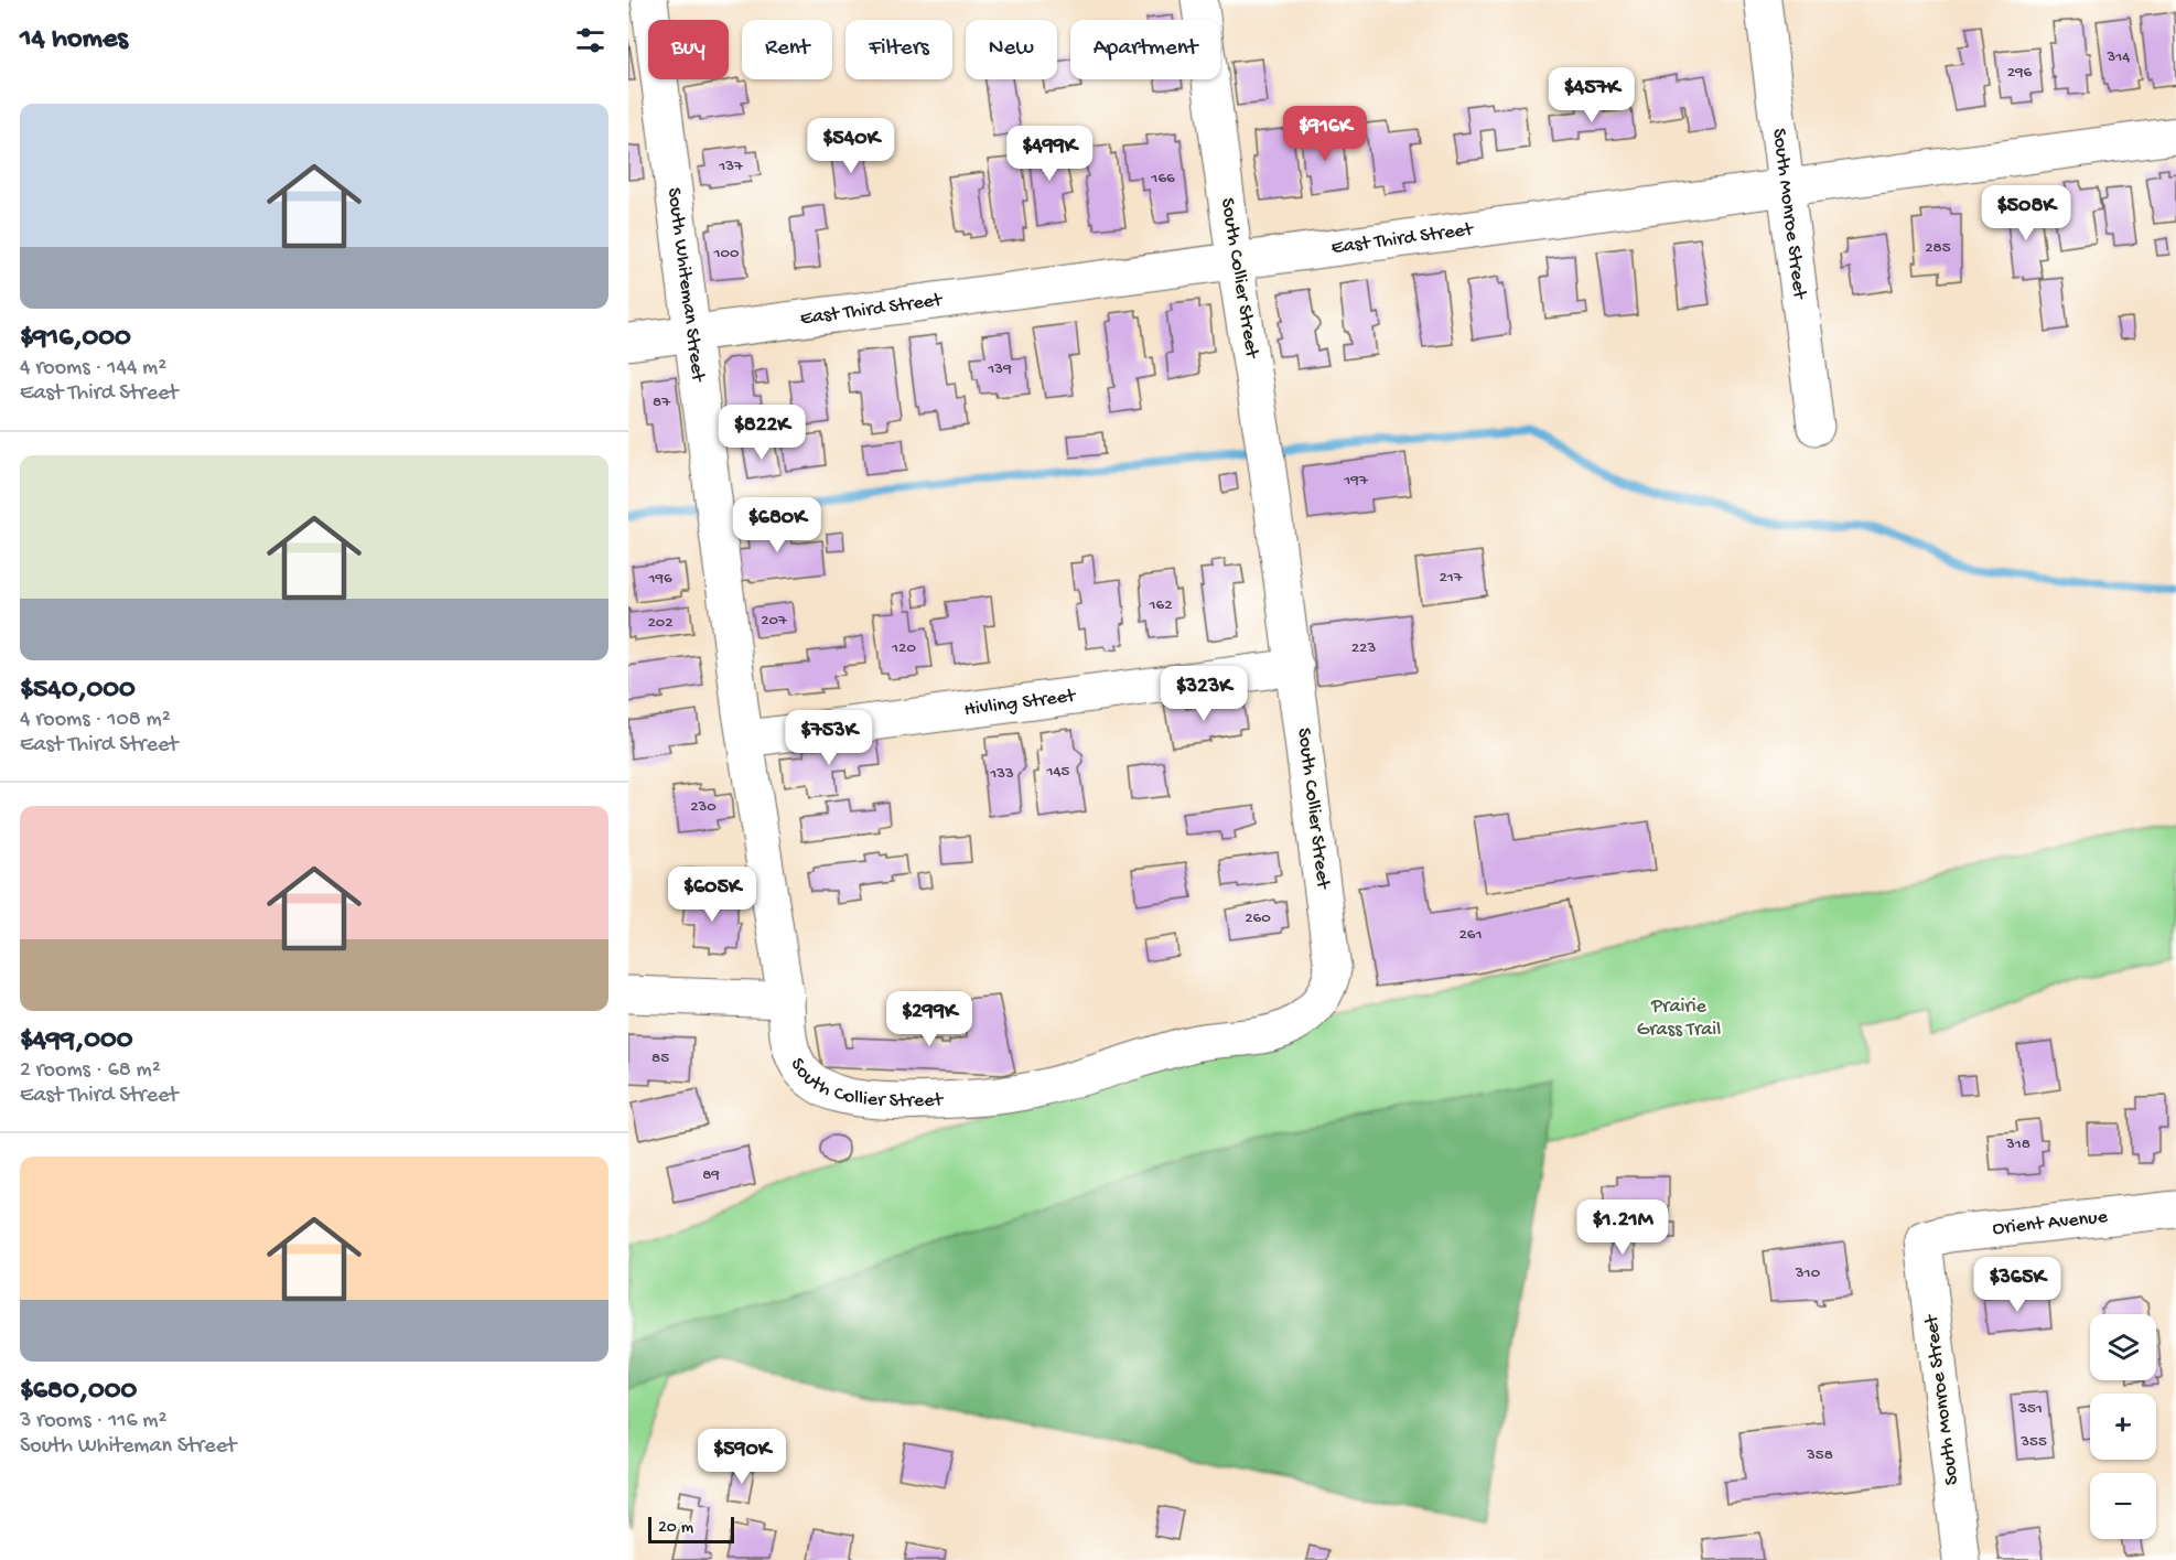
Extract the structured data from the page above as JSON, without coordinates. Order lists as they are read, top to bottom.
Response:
{
  "streets": {
    "street": [
      "South Monroe Street",
      "East Third Street",
      "South Collier Street",
      "South Whiteman Street",
      "Hivling Street",
      "Orient Avenue"
    ]
  },
  "crossings": [
    ["South Monroe Street", "East Third Street"],
    ["South Monroe Street", "Orient Avenue"],
    ["East Third Street", "South Collier Street"],
    ["East Third Street", "South Whiteman Street"],
    ["South Collier Street", "South Whiteman Street"],
    ["South Collier Street", "Hivling Street"],
    ["South Whiteman Street", "Hivling Street"]
  ],
  "parks": ["Prairie Grass Trail"],
  "house_numbers": [
    "314",
    "296",
    "137",
    "166",
    "285",
    "100",
    "139",
    "87",
    "197",
    "217",
    "196",
    "162",
    "207",
    "202",
    "120",
    "223",
    "145",
    "133",
    "230",
    "260",
    "261",
    "85",
    "318",
    "89",
    "310",
    "351",
    "355",
    "358"
  ],
  "scale_bar": "20 m",
  "page": {
    "heading": "14 homes",
    "chip": [
      "Buy",
      "Rent",
      "Filters",
      "New",
      "Apartment"
    ],
    "price": [
      "$457K",
      "$916K",
      "$540K",
      "$499K",
      "$508K",
      "$822K",
      "$680K",
      "$323K",
      "$753K",
      "$605K",
      "$299K",
      "$1.21M",
      "$365K",
      "$590K"
    ],
    "list": [
      {
        "name": "$916,000",
        "note": "4 rooms · 144 m² · East Third Street"
      },
      {
        "name": "$540,000",
        "note": "4 rooms · 108 m² · East Third Street"
      },
      {
        "name": "$499,000",
        "note": "2 rooms · 68 m² · East Third Street"
      },
      {
        "name": "$680,000",
        "note": "3 rooms · 116 m² · South Whiteman Street"
      }
    ],
    "map_buttons": ["+", "−"],
    "scale": "20 m"
  }
}
